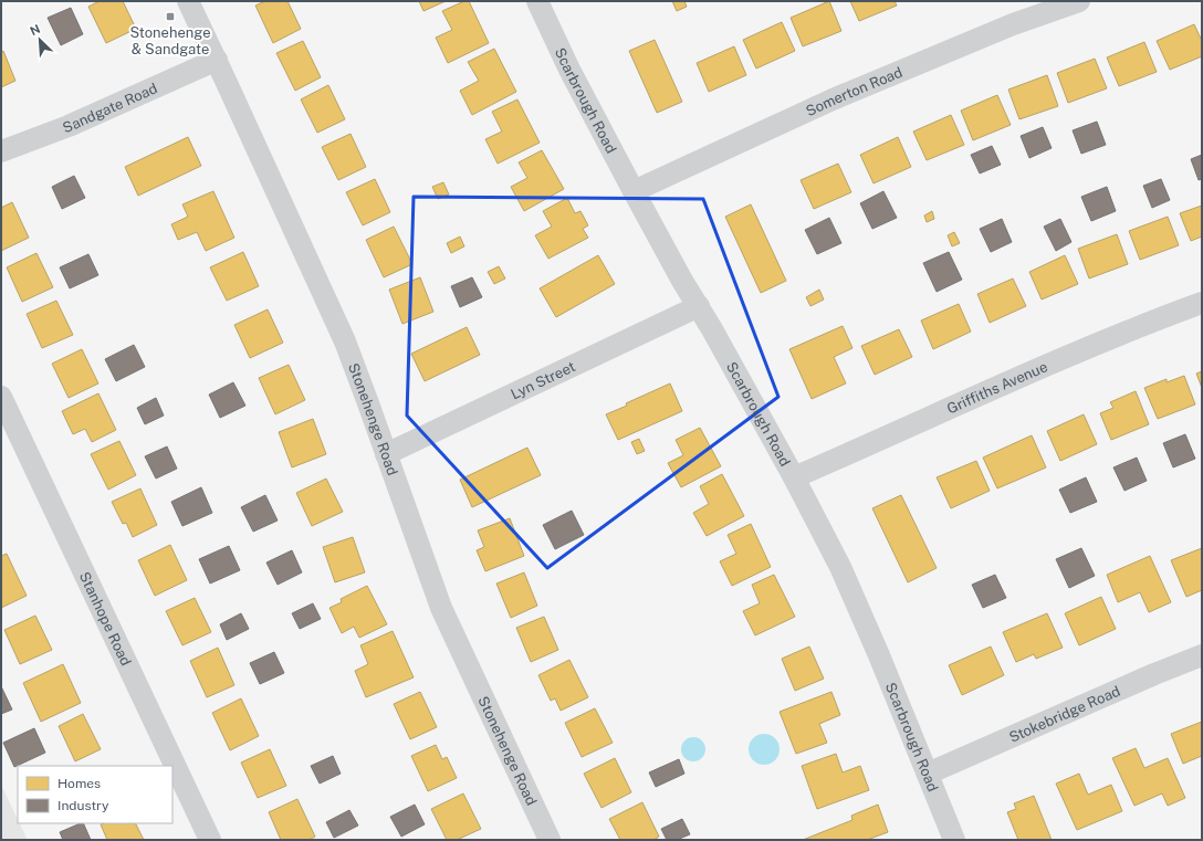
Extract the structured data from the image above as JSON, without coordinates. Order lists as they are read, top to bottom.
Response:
{
  "streets": {
    "street": [
      "Somerton Road",
      "Scarbrough Road",
      "Sandgate Road",
      "Lyn Street",
      "Griffiths Avenue",
      "Stonehenge Road",
      "Stanhope Road",
      "Stokebridge Road"
    ]
  },
  "crossings": [
    ["Somerton Road", "Scarbrough Road"],
    ["Scarbrough Road", "Lyn Street"],
    ["Scarbrough Road", "Griffiths Avenue"],
    ["Scarbrough Road", "Stokebridge Road"],
    ["Sandgate Road", "Stonehenge Road"],
    ["Lyn Street", "Stonehenge Road"]
  ],
  "places": {
    "transit": ["Stonehenge & Sandgate"]
  },
  "legend": ["Homes", "Industry"],
  "north": "top left"
}
